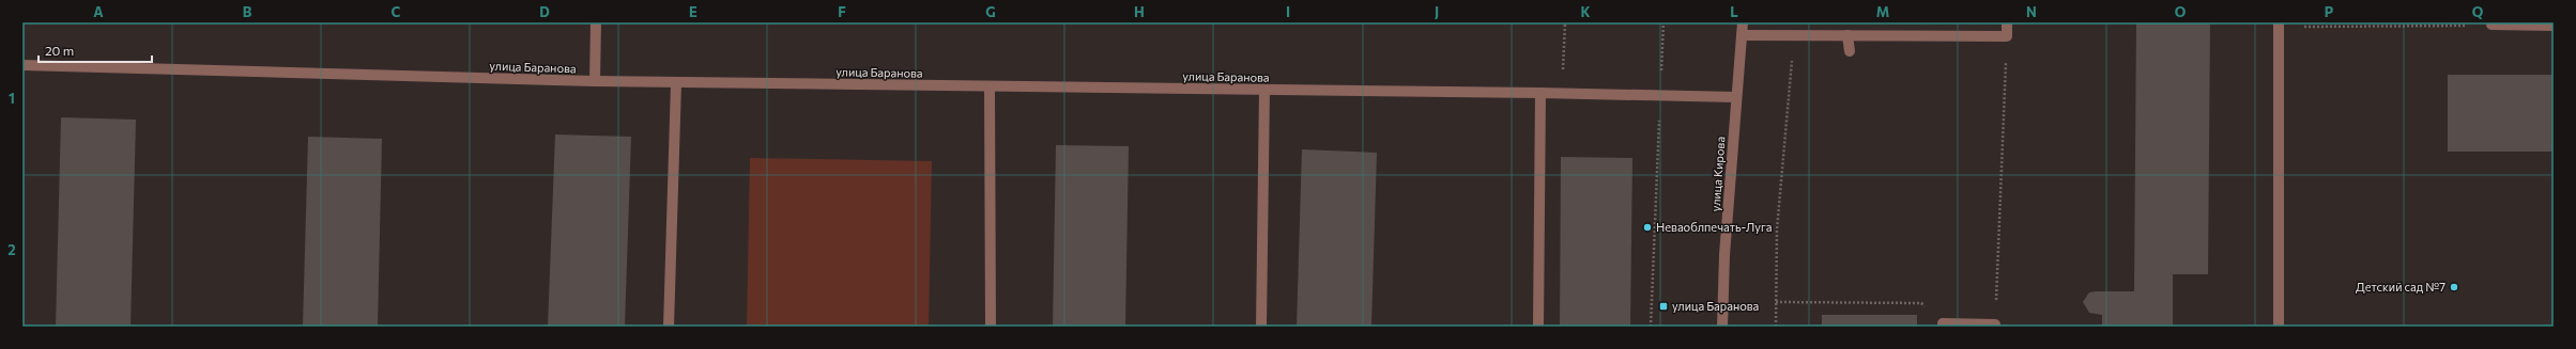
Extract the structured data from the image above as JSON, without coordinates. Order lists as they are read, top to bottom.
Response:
{
  "streets": {
    "street": ["улица Баранова", "улица Кирова"]
  },
  "crossings": [
    ["улица Баранова", "улица Кирова"]
  ],
  "places": {
    "other": ["Неваоблпечать-Луга", "Детский сад №7"],
    "transit": ["улица Баранова"]
  },
  "scale_bar": "20 m",
  "grid": {
    "columns": [
      "A",
      "B",
      "C",
      "D",
      "E",
      "F",
      "G",
      "H",
      "I",
      "J",
      "K",
      "L",
      "M",
      "N",
      "O",
      "P",
      "Q"
    ],
    "rows": ["1", "2"]
  }
}
